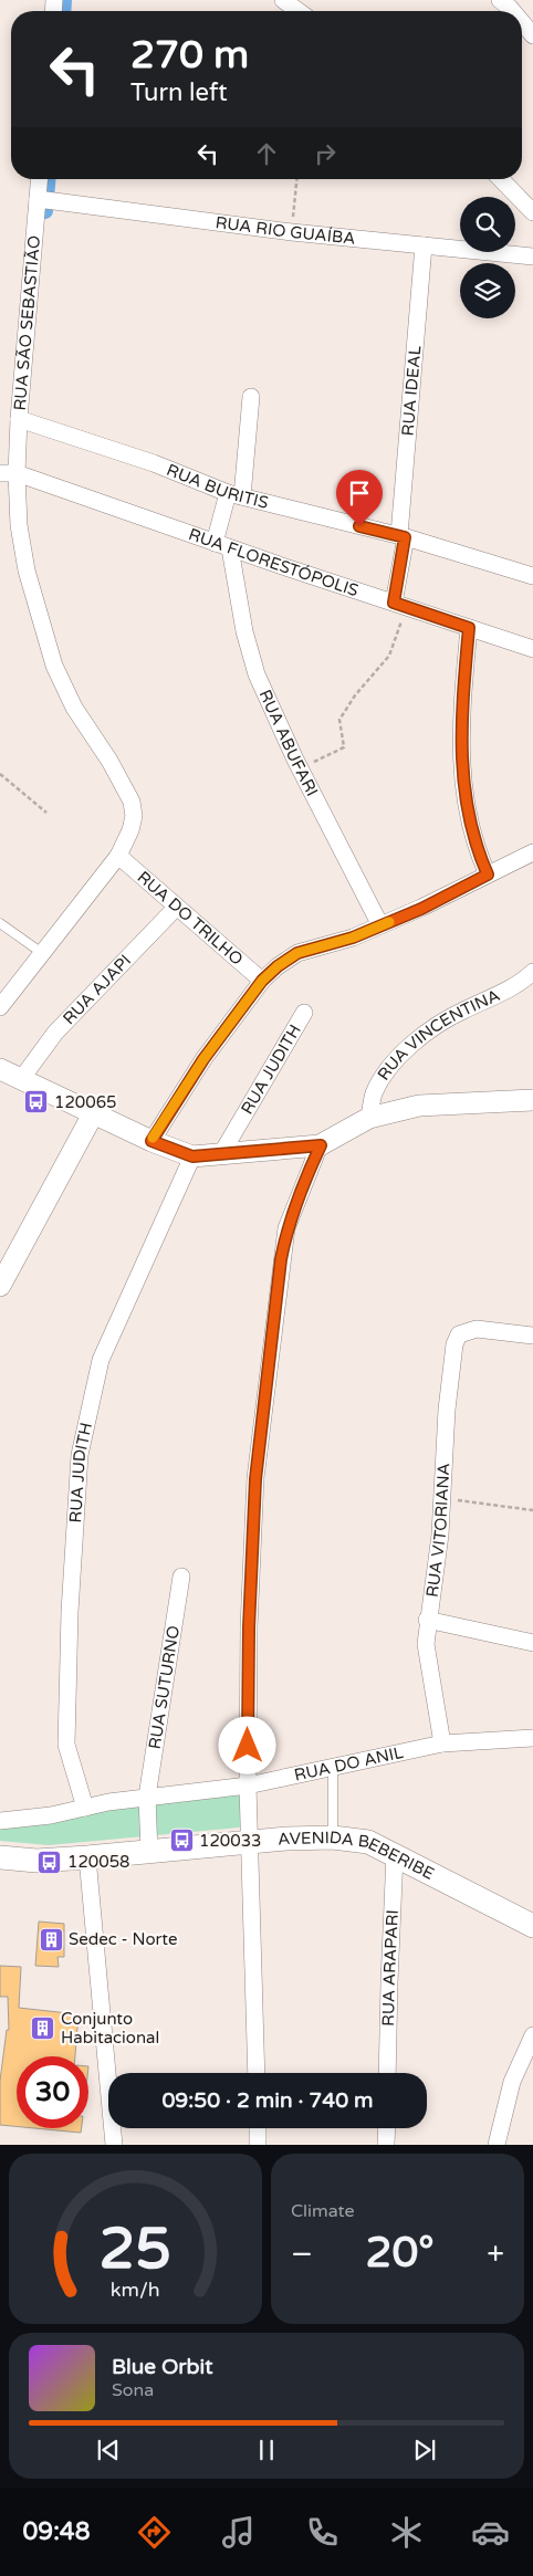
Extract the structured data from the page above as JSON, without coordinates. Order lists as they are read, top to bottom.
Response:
{
  "streets": {
    "main road": ["AVENIDA BEBERIBE"],
    "street": [
      "RUA RIO GUAÍBA",
      "RUA SÃO SEBASTIÃO",
      "RUA IDEAL",
      "RUA BURITIS",
      "RUA FLORESTÓPOLIS",
      "RUA ABUFARI",
      "RUA DO TRILHO",
      "RUA AJAPI",
      "RUA VINCENTINA",
      "RUA JUDITH",
      "RUA VITORIANA",
      "RUA SUTURNO",
      "RUA DO ANIL",
      "RUA ARAPARI"
    ]
  },
  "crossings": [
    ["RUA RIO GUAÍBA", "RUA SÃO SEBASTIÃO"],
    ["RUA RIO GUAÍBA", "RUA IDEAL"],
    ["RUA SÃO SEBASTIÃO", "RUA BURITIS"],
    ["RUA SÃO SEBASTIÃO", "RUA FLORESTÓPOLIS"],
    ["RUA SÃO SEBASTIÃO", "RUA DO TRILHO"],
    ["RUA IDEAL", "RUA BURITIS"],
    ["RUA IDEAL", "RUA FLORESTÓPOLIS"],
    ["RUA FLORESTÓPOLIS", "RUA ABUFARI"],
    ["RUA DO TRILHO", "RUA AJAPI"],
    ["RUA JUDITH", "RUA DO ANIL"],
    ["RUA VITORIANA", "RUA DO ANIL"],
    ["RUA SUTURNO", "RUA DO ANIL"],
    ["RUA SUTURNO", "AVENIDA BEBERIBE"],
    ["AVENIDA BEBERIBE", "RUA ARAPARI"]
  ],
  "places": {
    "bus stop": ["120065", "120033", "120058"],
    "building": ["Sedec - Norte", "Conjunto Habitacional"]
  },
  "page": {
    "turn": ["270 m", "Turn left"],
    "limit": "30",
    "trip": "09:50 · 2 min · 740 m",
    "tile": "Climate",
    "heat": ["−", "20°", "+"],
    "song": ["Blue Orbit", "Sona"],
    "tabs": "09:48",
    "gauge": ["25", "km/h"]
  }
}
